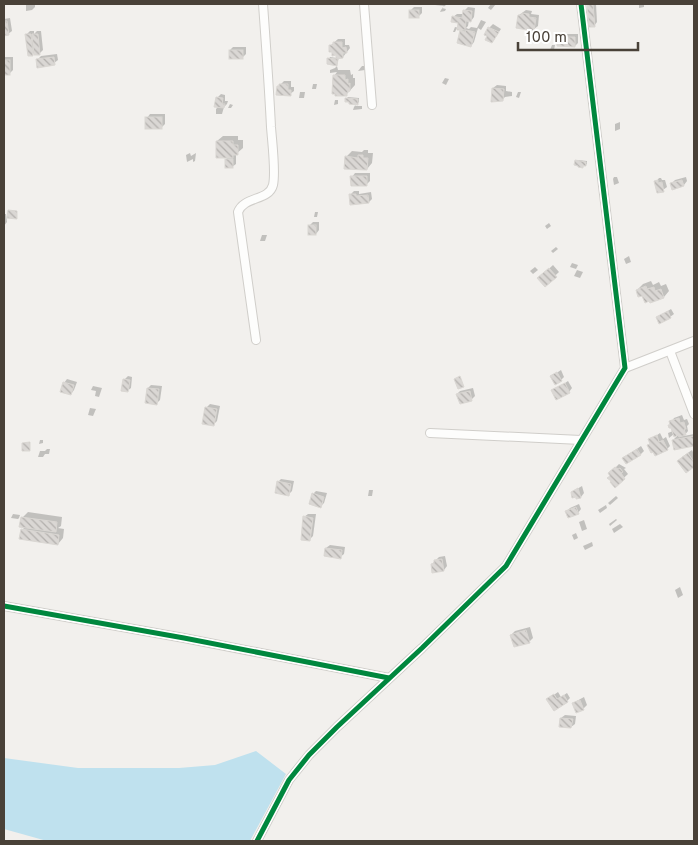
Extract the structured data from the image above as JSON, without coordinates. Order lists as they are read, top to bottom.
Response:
{
  "scale_bar": "100 m"
}
